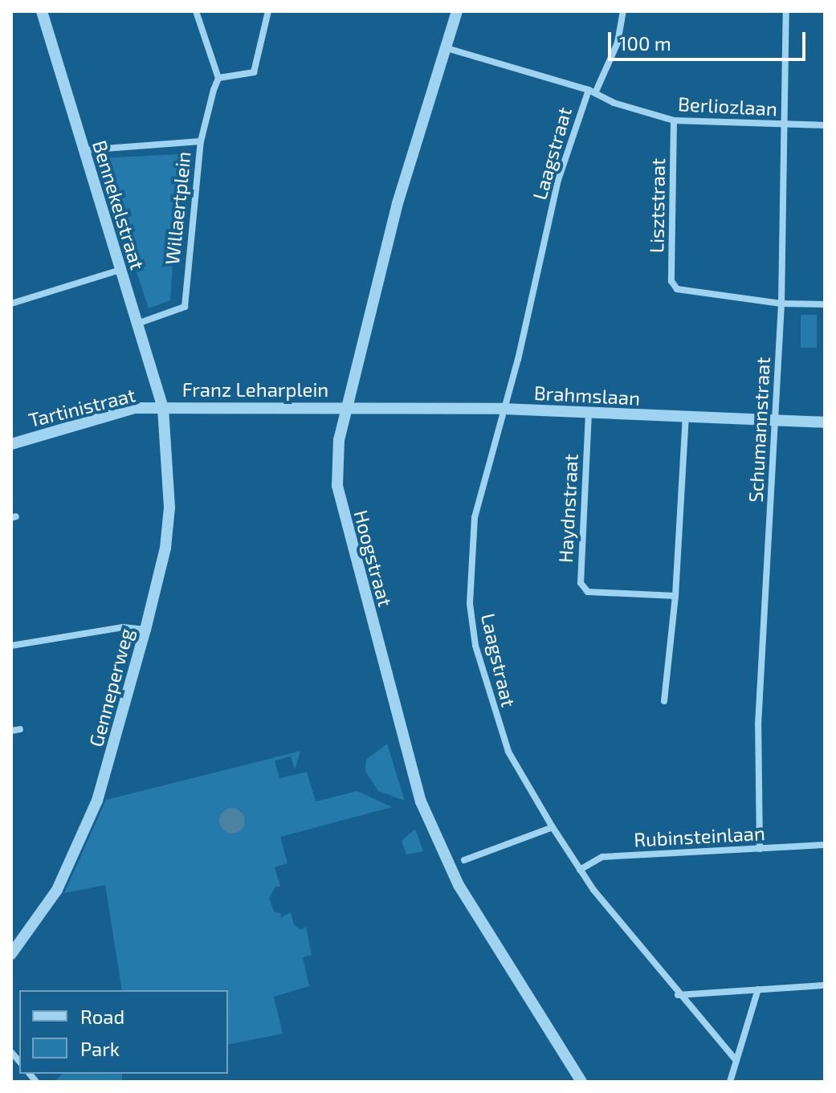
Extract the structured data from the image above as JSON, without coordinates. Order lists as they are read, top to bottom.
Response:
{
  "streets": {
    "street": [
      "Berliozlaan",
      "Laagstraat",
      "Bennekelstraat",
      "Lisztstraat",
      "Willaertplein",
      "Franz Leharplein",
      "Brahmslaan",
      "Tartinistraat",
      "Schumannstraat",
      "Haydnstraat",
      "Hoogstraat",
      "Genneperweg",
      "Rubinsteinlaan"
    ]
  },
  "crossings": [
    ["Berliozlaan", "Laagstraat"],
    ["Berliozlaan", "Lisztstraat"],
    ["Berliozlaan", "Schumannstraat"],
    ["Berliozlaan", "Hoogstraat"],
    ["Laagstraat", "Brahmslaan"],
    ["Laagstraat", "Rubinsteinlaan"],
    ["Bennekelstraat", "Willaertplein"],
    ["Bennekelstraat", "Franz Leharplein"],
    ["Bennekelstraat", "Tartinistraat"],
    ["Bennekelstraat", "Genneperweg"],
    ["Lisztstraat", "Schumannstraat"],
    ["Franz Leharplein", "Brahmslaan"],
    ["Franz Leharplein", "Tartinistraat"],
    ["Franz Leharplein", "Hoogstraat"],
    ["Franz Leharplein", "Genneperweg"],
    ["Brahmslaan", "Schumannstraat"],
    ["Brahmslaan", "Haydnstraat"],
    ["Brahmslaan", "Hoogstraat"],
    ["Tartinistraat", "Genneperweg"],
    ["Schumannstraat", "Rubinsteinlaan"]
  ],
  "legend": ["Road", "Park"],
  "scale_bar": "100 m"
}
